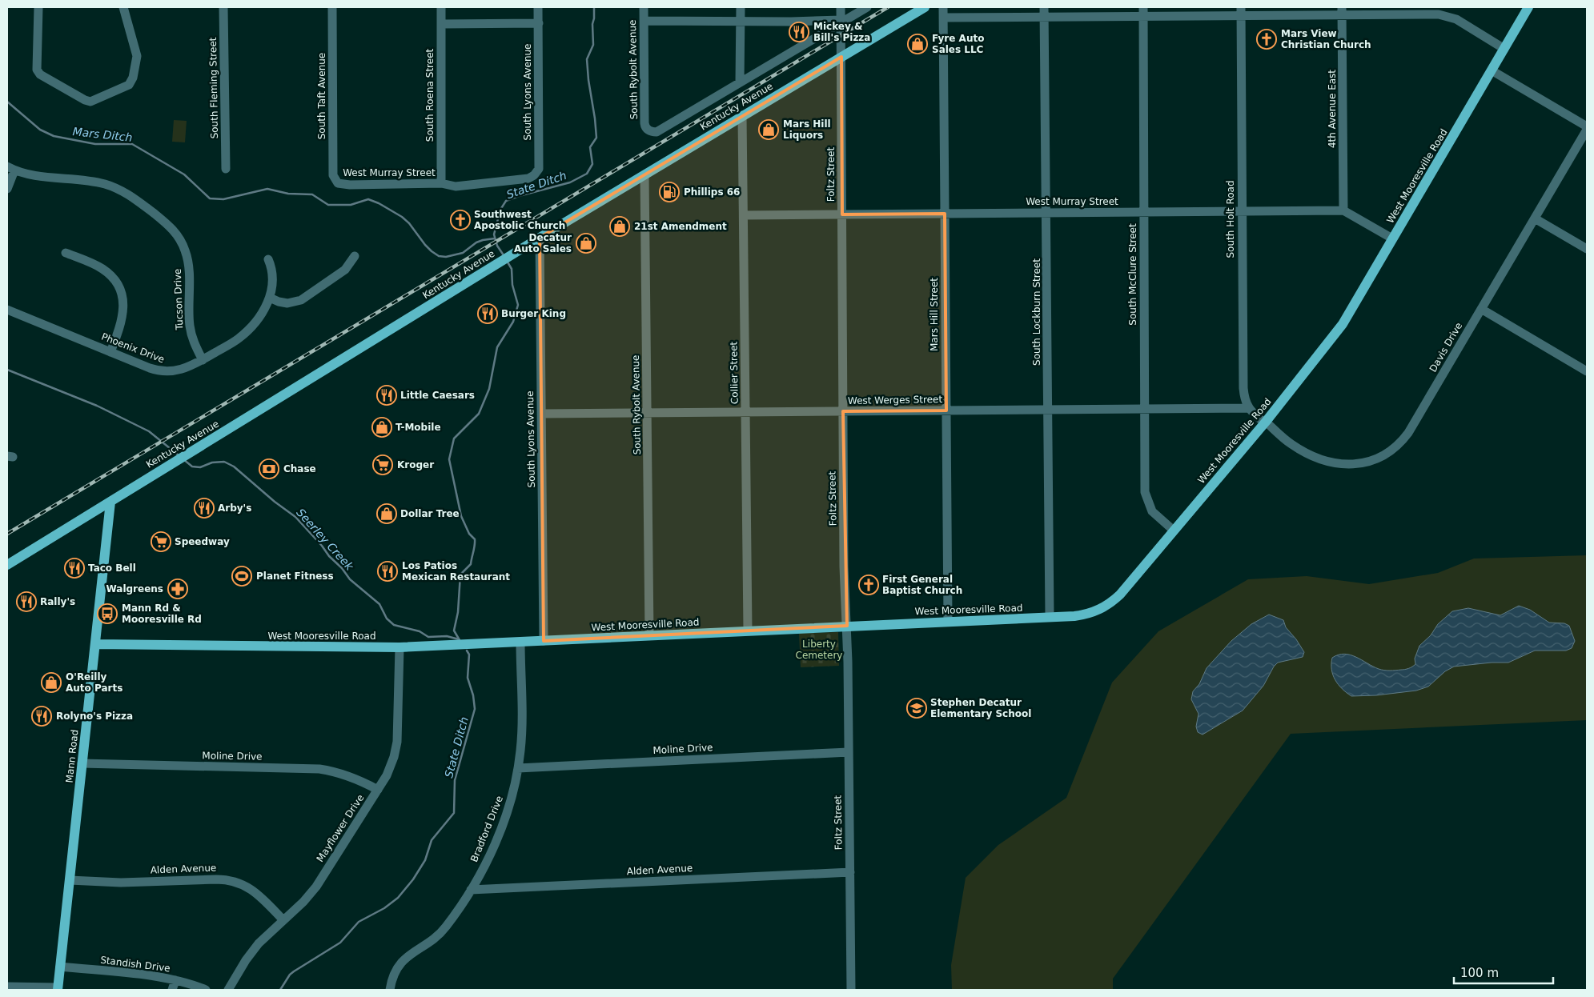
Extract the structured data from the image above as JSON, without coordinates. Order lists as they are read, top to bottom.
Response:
{
  "streets": {
    "main road": ["Kentucky Avenue", "West Mooresville Road", "Mann Road"],
    "street": [
      "South Rybolt Avenue",
      "South Fleming Street",
      "South Lyons Avenue",
      "South Roena Street",
      "South Taft Avenue",
      "4th Avenue East",
      "West Murray Street",
      "Foltz Street",
      "South Holt Road",
      "South McClure Street",
      "Tucson Drive",
      "South Lockburn Street",
      "Mars Hill Street",
      "Davis Drive",
      "Phoenix Drive",
      "Collier Street",
      "West Werges Street",
      "Moline Drive",
      "Mayflower Drive",
      "Bradford Drive",
      "Alden Avenue",
      "Standish Drive"
    ]
  },
  "crossings": [
    ["South Rybolt Avenue", "Kentucky Avenue"],
    ["South Rybolt Avenue", "West Mooresville Road"],
    ["South Rybolt Avenue", "West Werges Street"],
    ["South Lyons Avenue", "Kentucky Avenue"],
    ["South Lyons Avenue", "West Murray Street"],
    ["South Lyons Avenue", "West Mooresville Road"],
    ["South Lyons Avenue", "West Werges Street"],
    ["South Roena Street", "West Murray Street"],
    ["South Taft Avenue", "West Murray Street"],
    ["Kentucky Avenue", "Foltz Street"],
    ["Kentucky Avenue", "Collier Street"],
    ["Kentucky Avenue", "Mann Road"],
    ["4th Avenue East", "West Murray Street"],
    ["West Murray Street", "Foltz Street"],
    ["West Murray Street", "South Holt Road"],
    ["West Murray Street", "South McClure Street"],
    ["West Murray Street", "South Lockburn Street"],
    ["West Murray Street", "Mars Hill Street"],
    ["West Murray Street", "Collier Street"],
    ["Foltz Street", "West Mooresville Road"],
    ["Foltz Street", "West Werges Street"],
    ["Foltz Street", "Moline Drive"],
    ["Foltz Street", "Alden Avenue"],
    ["West Mooresville Road", "South McClure Street"],
    ["West Mooresville Road", "South Lockburn Street"],
    ["West Mooresville Road", "Mars Hill Street"],
    ["West Mooresville Road", "Davis Drive"],
    ["West Mooresville Road", "Collier Street"],
    ["West Mooresville Road", "Mann Road"],
    ["West Mooresville Road", "Mayflower Drive"],
    ["West Mooresville Road", "Bradford Drive"],
    ["South Holt Road", "West Werges Street"],
    ["South McClure Street", "West Werges Street"],
    ["Tucson Drive", "Phoenix Drive"],
    ["South Lockburn Street", "West Werges Street"],
    ["Mars Hill Street", "West Werges Street"],
    ["Collier Street", "West Werges Street"],
    ["Moline Drive", "Mann Road"],
    ["Moline Drive", "Mayflower Drive"],
    ["Moline Drive", "Bradford Drive"],
    ["Mann Road", "Alden Avenue"],
    ["Mann Road", "Standish Drive"],
    ["Mayflower Drive", "Alden Avenue"],
    ["Bradford Drive", "Alden Avenue"]
  ],
  "water": ["Mars Ditch", "State Ditch", "Seerley Creek"],
  "parks": ["Liberty Cemetery"],
  "places": {
    "restaurant": [
      "Mickey & Bill's Pizza",
      "Burger King",
      "Little Caesars",
      "Arby's",
      "Taco Bell",
      "Los Patios Mexican Restaurant",
      "Rally's",
      "Rolyno's Pizza"
    ],
    "church": ["Mars View Christian Church", "Southwest Apostolic Church", "First General Baptist Church"],
    "shop": [
      "Fyre Auto Sales LLC",
      "Mars Hill Liquors",
      "21st Amendment",
      "Decatur Auto Sales",
      "T-Mobile",
      "Dollar Tree",
      "O'Reilly Auto Parts"
    ],
    "fuel station": ["Phillips 66"],
    "supermarket": ["Kroger", "Speedway"],
    "bank": ["Chase"],
    "sports": ["Planet Fitness"],
    "pharmacy": ["Walgreens"],
    "bus stop": ["Mann Rd & Mooresville Rd"],
    "school or university": ["Stephen Decatur Elementary School"]
  },
  "scale_bar": "100 m"
}
